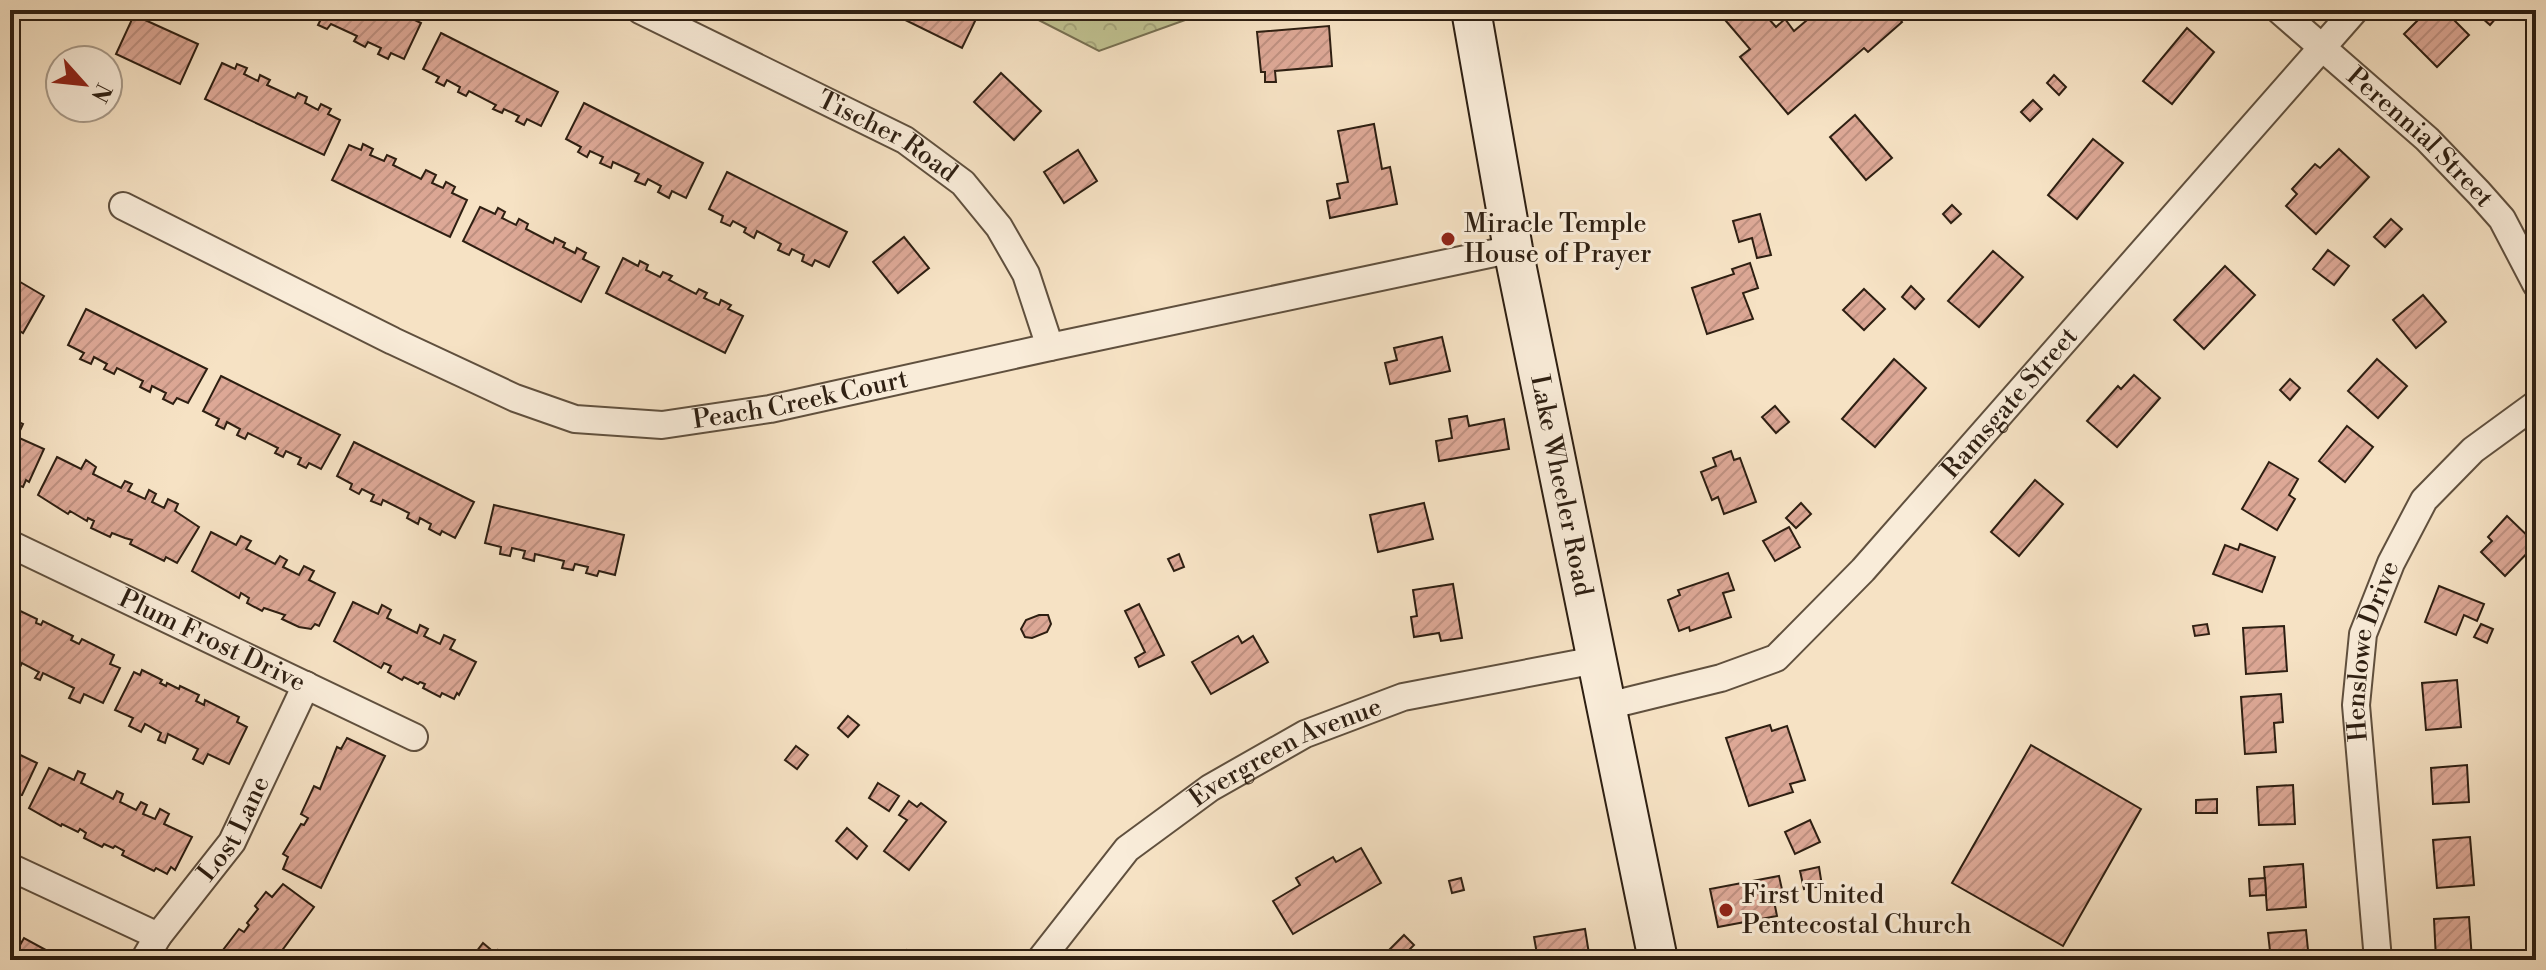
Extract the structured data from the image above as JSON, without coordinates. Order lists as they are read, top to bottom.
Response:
{
  "streets": {
    "main road": ["Lake Wheeler Road"],
    "street": [
      "Tischer Road",
      "Perennial Street",
      "Peach Creek Court",
      "Ramsgate Street",
      "Plum Frost Drive",
      "Henslowe Drive",
      "Evergreen Avenue",
      "Lost Lane"
    ]
  },
  "crossings": [
    ["Tischer Road", "Peach Creek Court"],
    ["Perennial Street", "Ramsgate Street"],
    ["Peach Creek Court", "Lake Wheeler Road"],
    ["Ramsgate Street", "Lake Wheeler Road"],
    ["Lake Wheeler Road", "Evergreen Avenue"],
    ["Plum Frost Drive", "Lost Lane"]
  ],
  "places": ["Miracle Temple House of Prayer", "First United Pentecostal Church"],
  "north": "bottom right"
}
